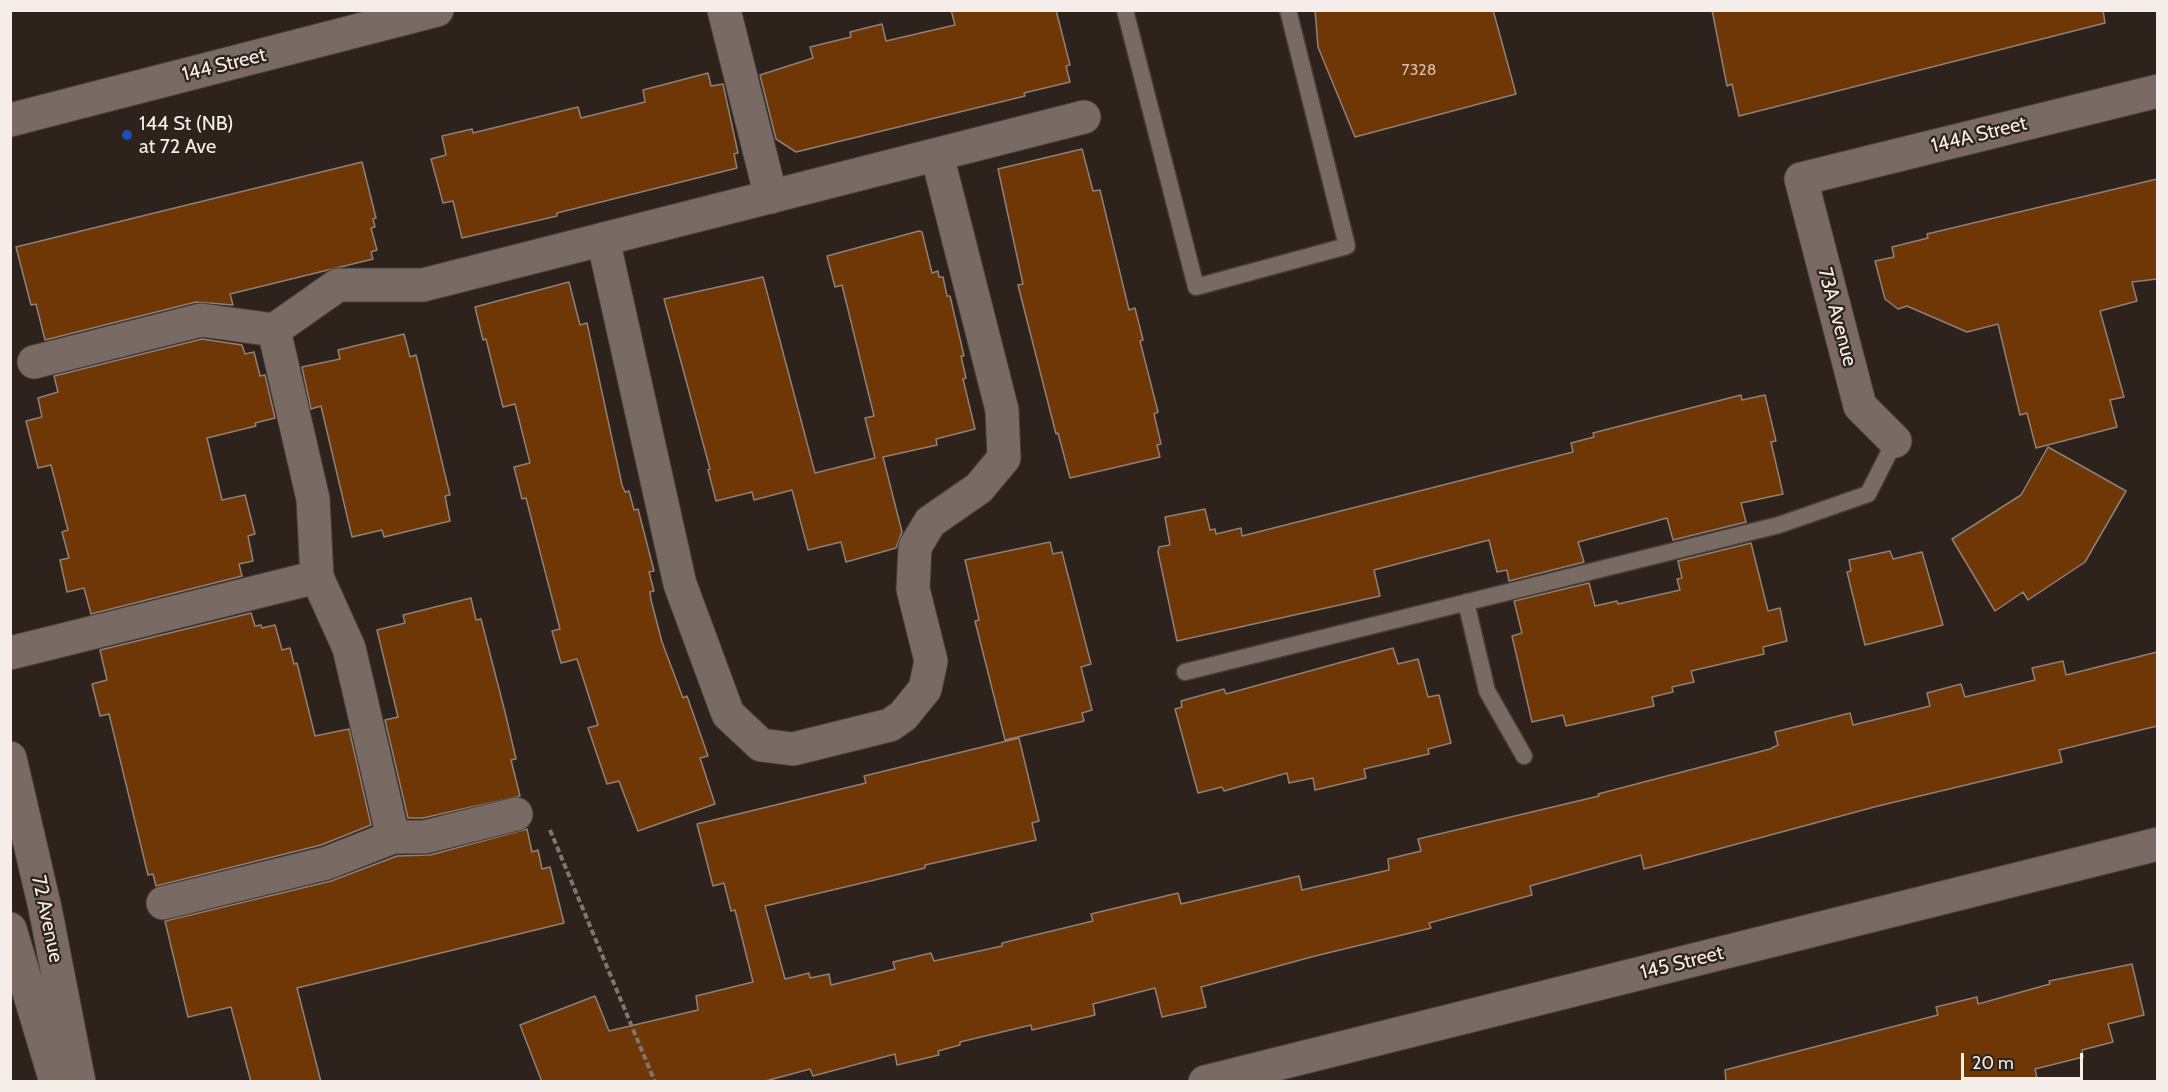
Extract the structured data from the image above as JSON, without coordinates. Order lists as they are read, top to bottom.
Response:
{
  "streets": {
    "street": [
      "144 Street",
      "144A Street",
      "73A Avenue",
      "72 Avenue",
      "145 Street"
    ]
  },
  "crossings": [
    ["144A Street", "73A Avenue"]
  ],
  "places": ["144 St (NB) at 72 Ave"],
  "house_numbers": ["7328"],
  "scale_bar": "20 m"
}
